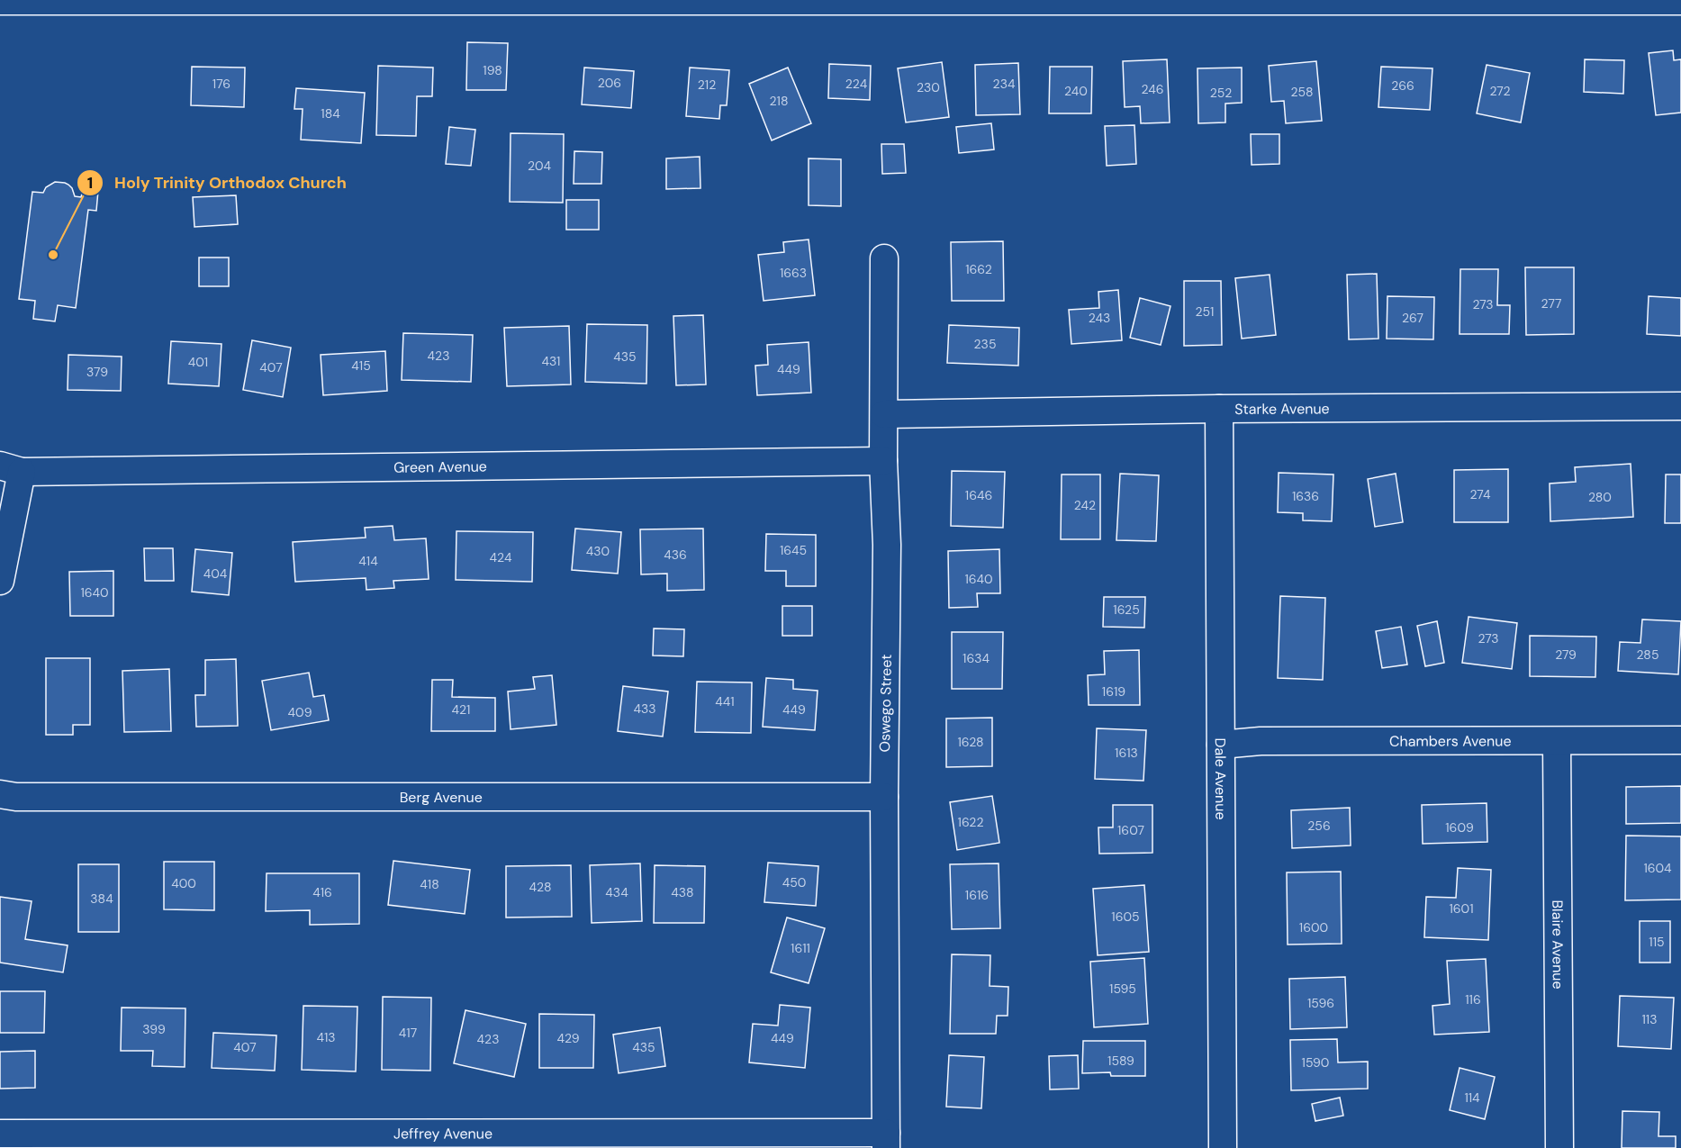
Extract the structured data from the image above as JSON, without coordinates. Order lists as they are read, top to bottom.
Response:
{
  "streets": {
    "street": [
      "Starke Avenue",
      "Green Avenue",
      "Oswego Street",
      "Chambers Avenue",
      "Dale Avenue",
      "Berg Avenue",
      "Blaire Avenue",
      "Jeffrey Avenue"
    ]
  },
  "crossings": [
    ["Starke Avenue", "Oswego Street"],
    ["Starke Avenue", "Dale Avenue"],
    ["Green Avenue", "Oswego Street"],
    ["Oswego Street", "Berg Avenue"],
    ["Oswego Street", "Jeffrey Avenue"],
    ["Chambers Avenue", "Dale Avenue"],
    ["Chambers Avenue", "Blaire Avenue"]
  ],
  "places": ["Holy Trinity Orthodox Church"],
  "house_numbers": [
    "198",
    "206",
    "176",
    "224",
    "234",
    "212",
    "266",
    "230",
    "246",
    "240",
    "272",
    "258",
    "252",
    "218",
    "184",
    "204",
    "1662",
    "1663",
    "277",
    "273",
    "251",
    "243",
    "267",
    "235",
    "423",
    "435",
    "431",
    "401",
    "415",
    "407",
    "449",
    "379",
    "274",
    "1646",
    "1636",
    "280",
    "242",
    "1645",
    "430",
    "436",
    "424",
    "414",
    "404",
    "1640",
    "1640",
    "1625",
    "273",
    "279",
    "285",
    "1634",
    "1619",
    "441",
    "433",
    "421",
    "449",
    "409",
    "1628",
    "1613",
    "1622",
    "256",
    "1609",
    "1607",
    "1604",
    "450",
    "400",
    "418",
    "428",
    "416",
    "434",
    "438",
    "1616",
    "384",
    "1601",
    "1605",
    "1600",
    "115",
    "1611",
    "1595",
    "116",
    "1596",
    "113",
    "399",
    "417",
    "413",
    "429",
    "449",
    "423",
    "407",
    "435",
    "1589",
    "1590",
    "114"
  ]
}
